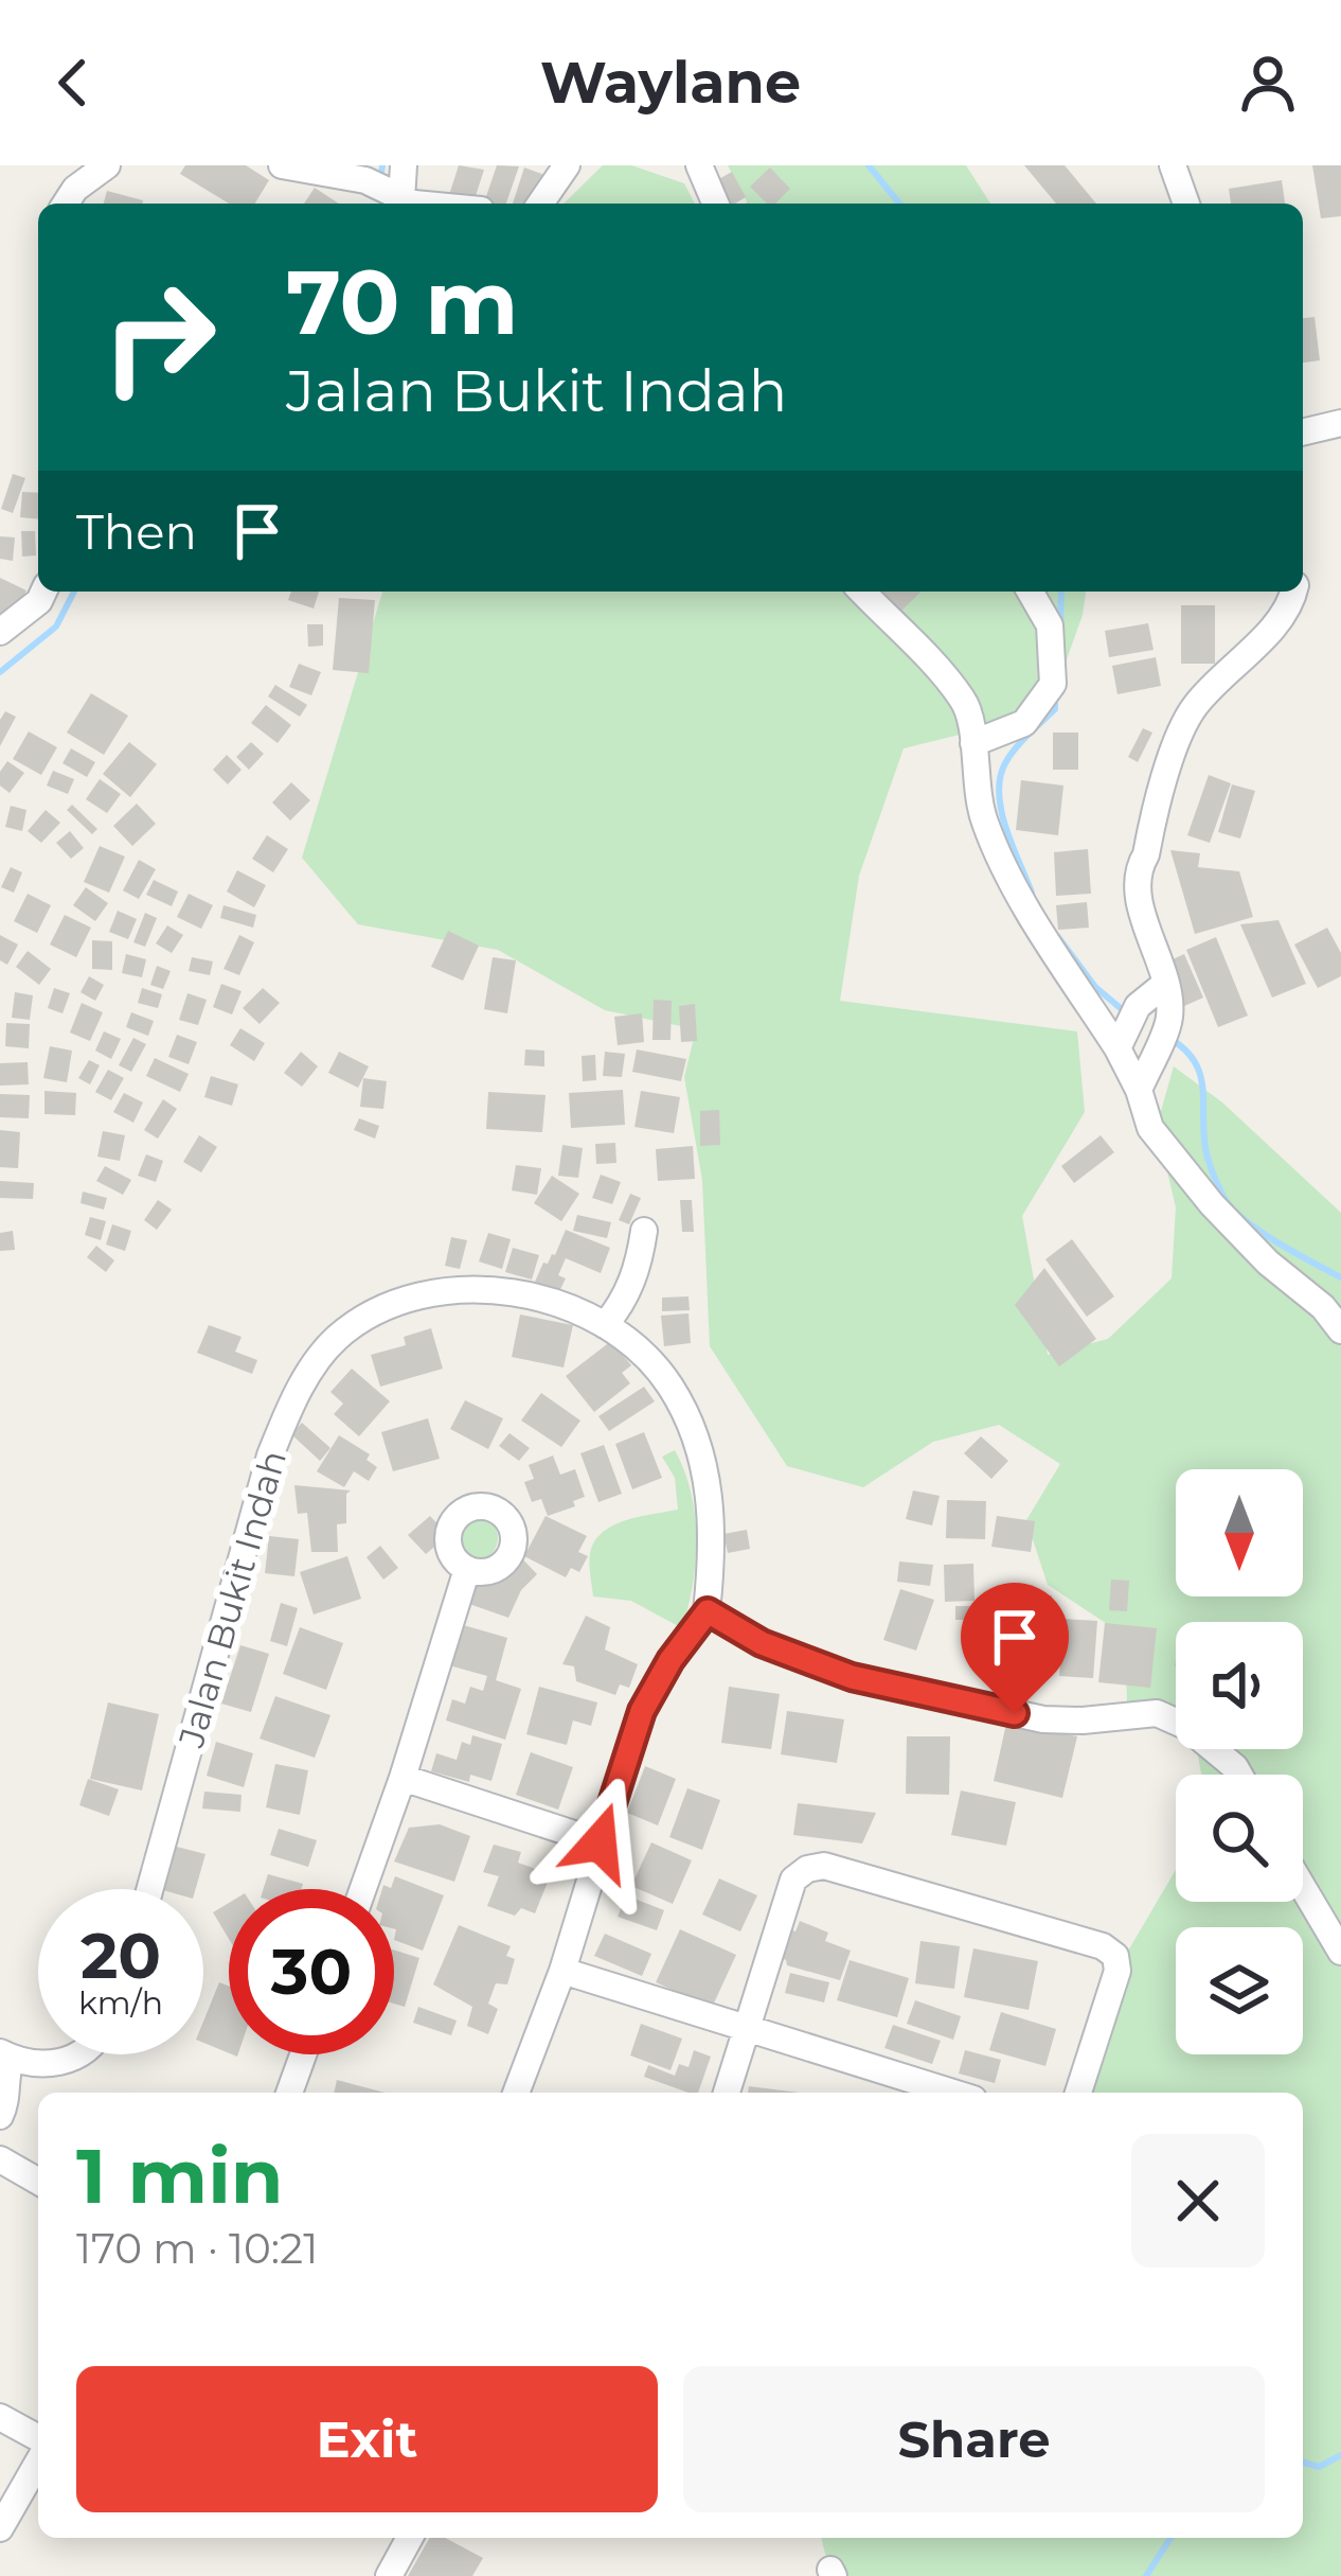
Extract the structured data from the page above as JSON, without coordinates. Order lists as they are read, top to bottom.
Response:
{
  "streets": {
    "street": ["Jalan Bukit Indah"]
  },
  "north": "bottom",
  "page": {
    "header": "Waylane",
    "turn": ["70 m", "Jalan Bukit Indah"],
    "then": "Then",
    "speed": "20 km/h",
    "limit": "30",
    "heading": ["1 min", "170 m · 10:21"],
    "buttons": ["Exit", "Share"]
  }
}
